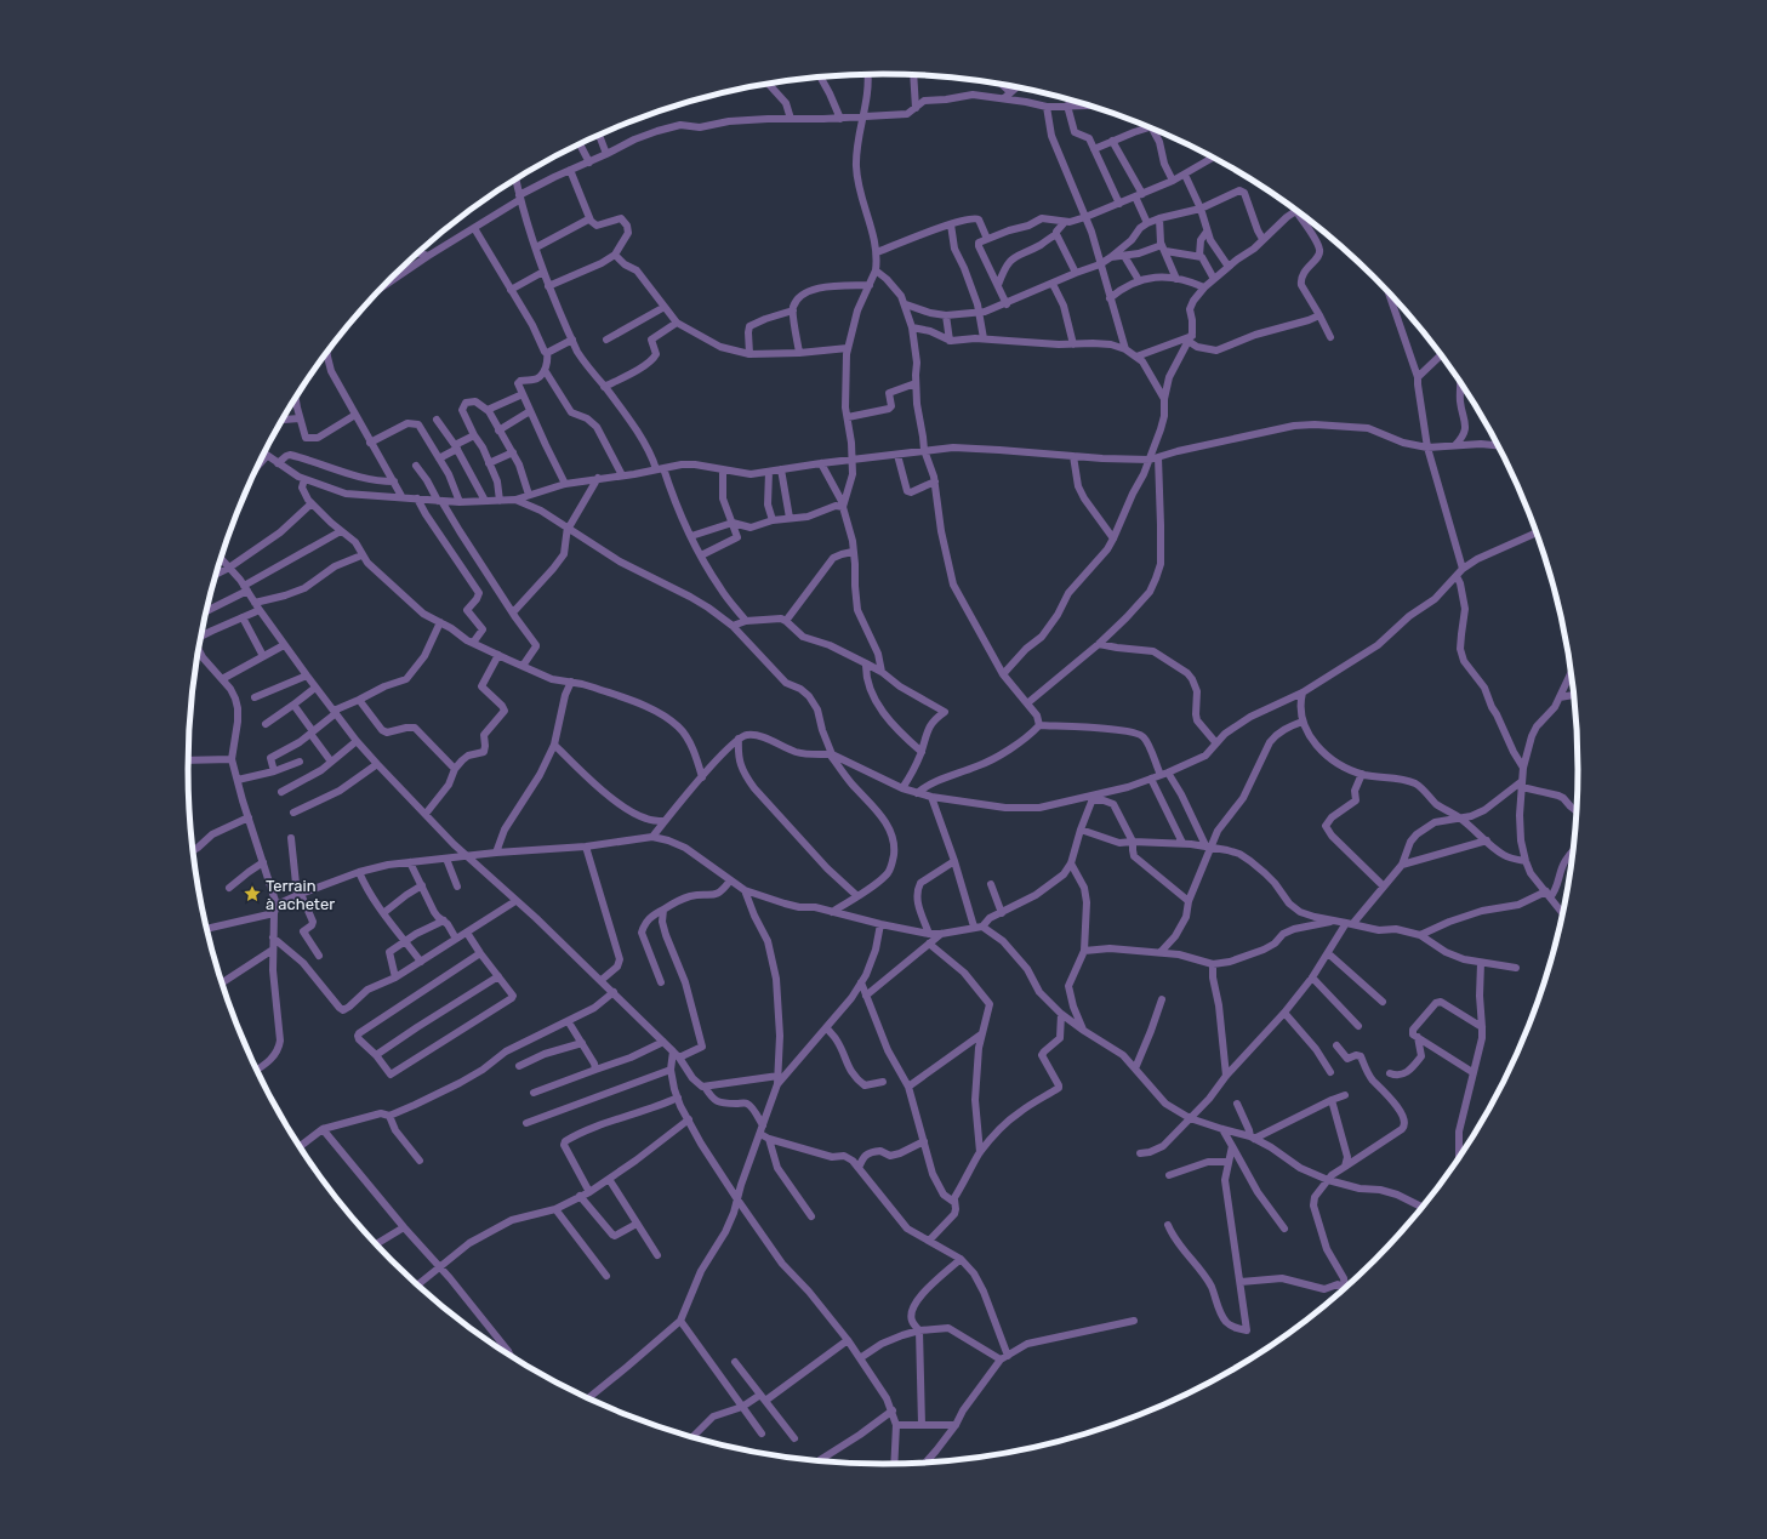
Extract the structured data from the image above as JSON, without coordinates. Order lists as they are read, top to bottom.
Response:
{
  "places": {
    "place": ["Terrain à acheter"]
  }
}
